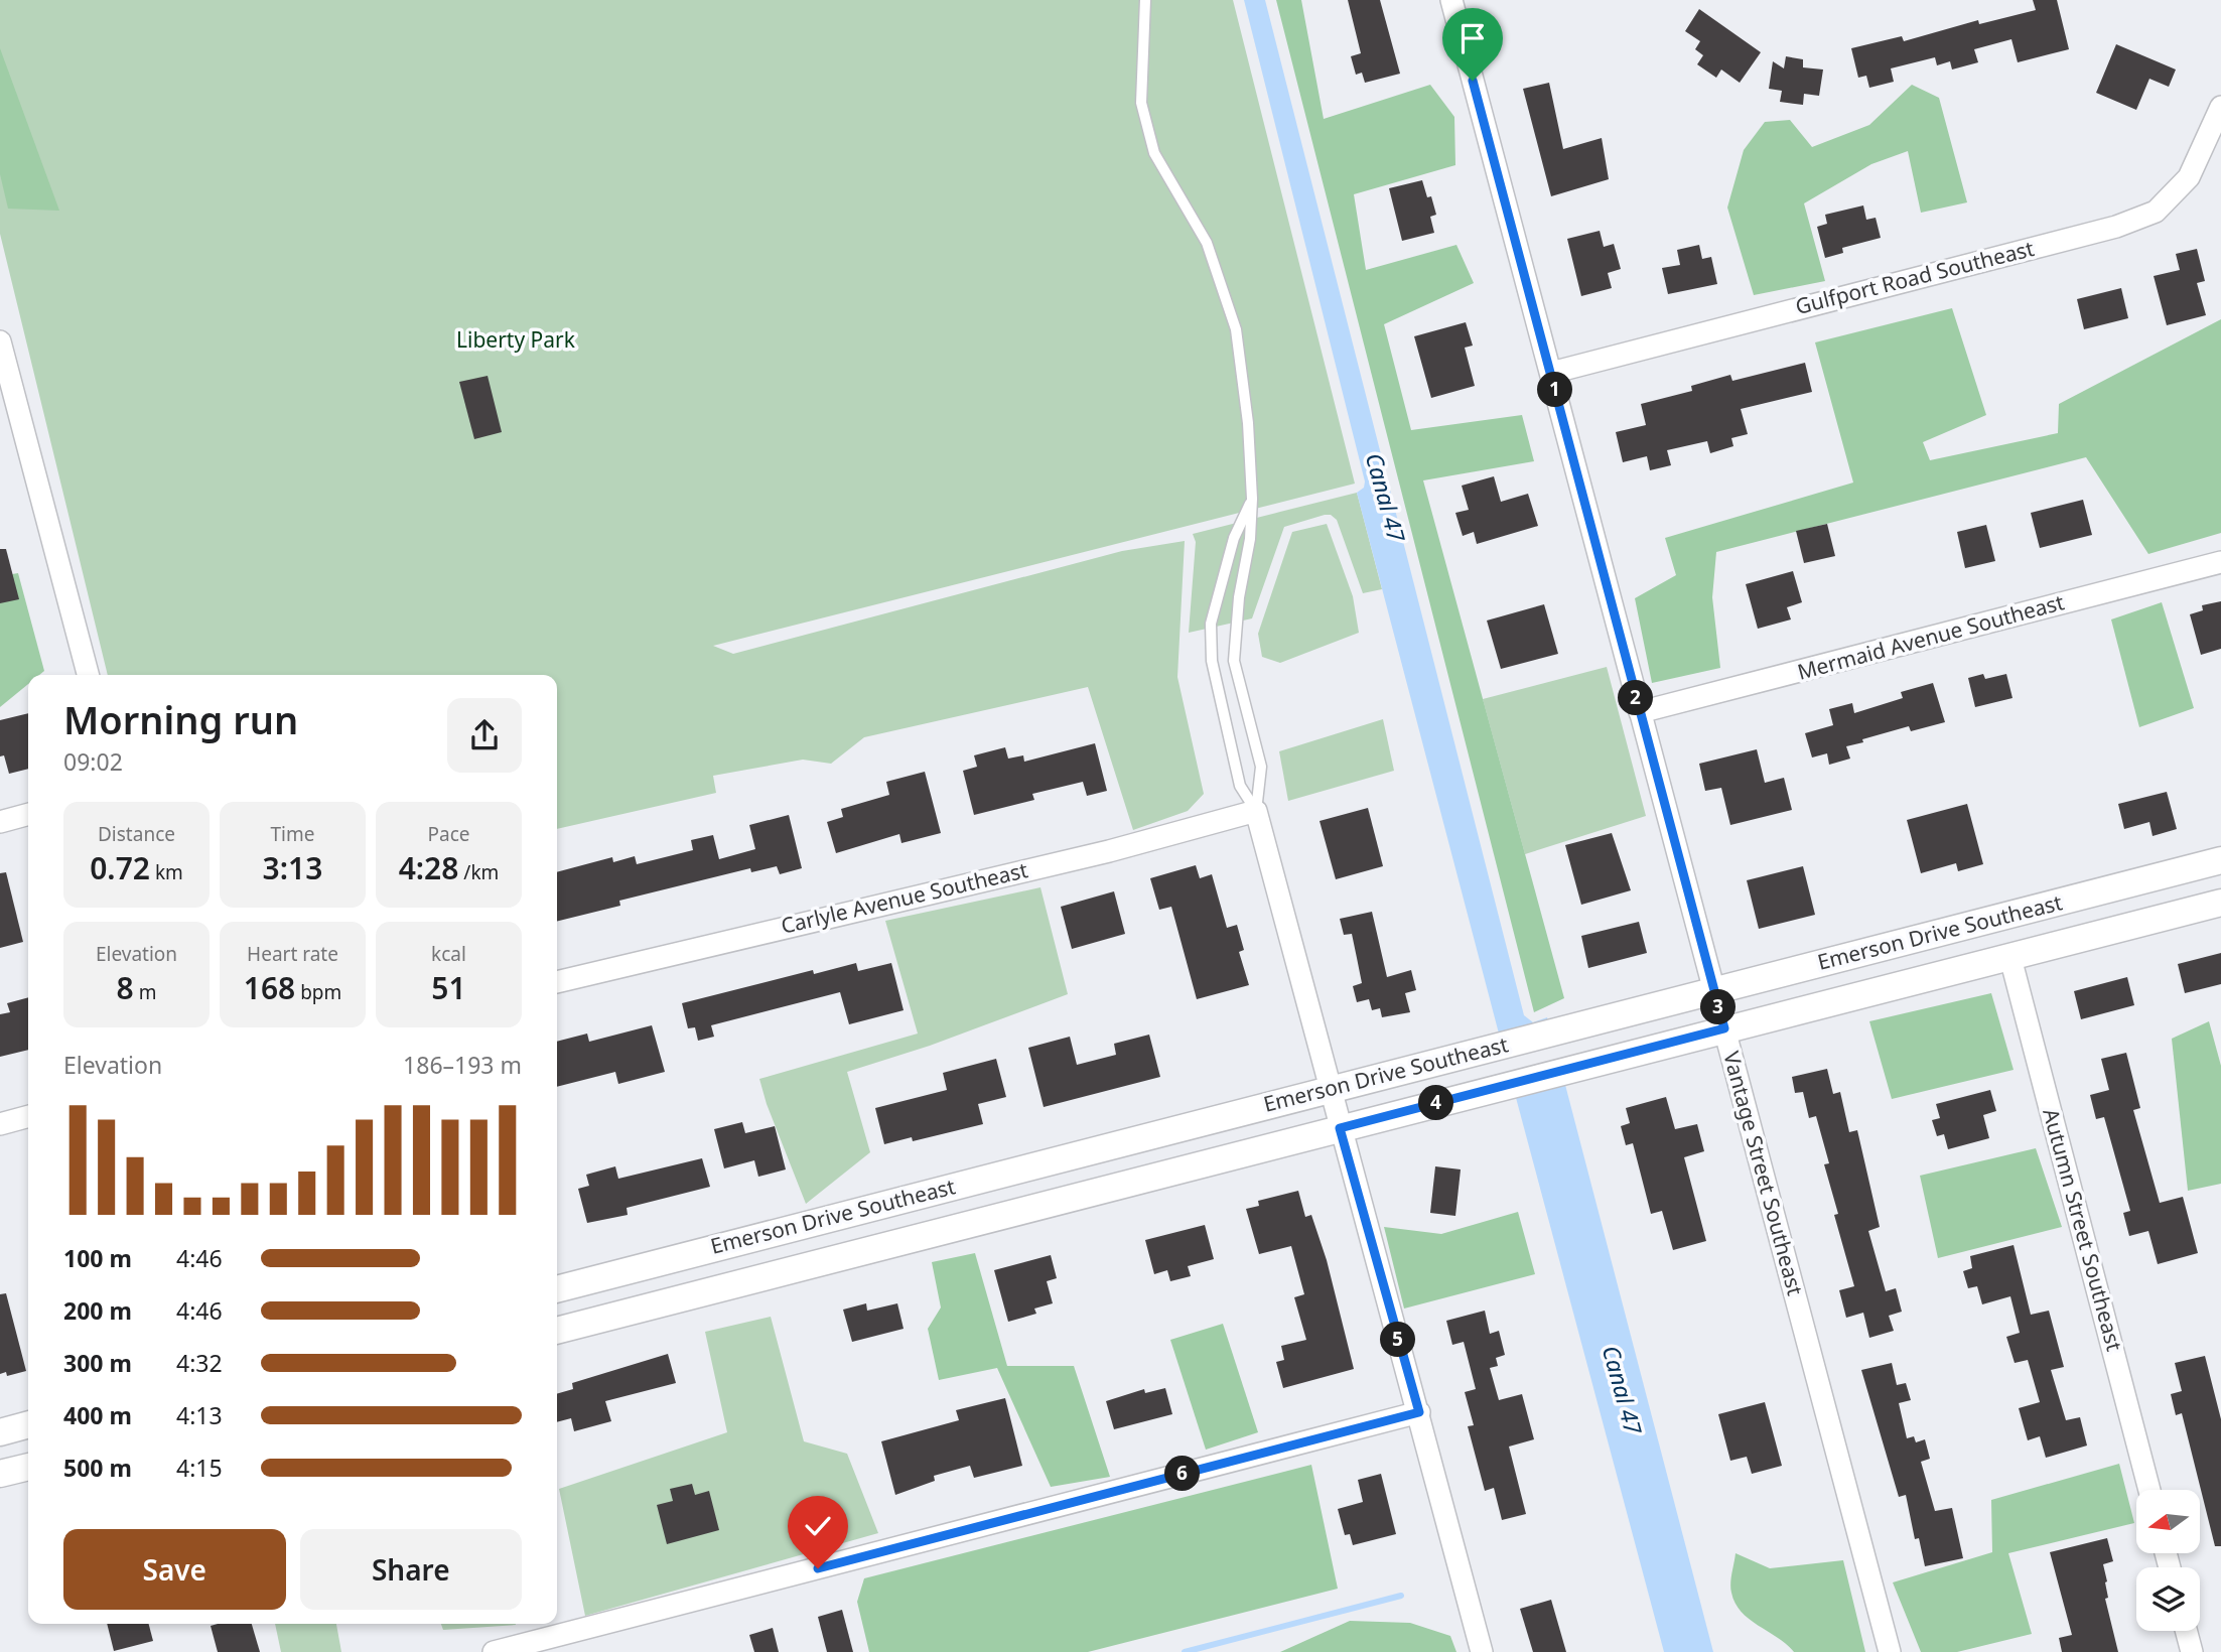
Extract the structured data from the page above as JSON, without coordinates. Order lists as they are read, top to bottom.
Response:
{
  "streets": {
    "street": [
      "Gulfport Road Southeast",
      "Mermaid Avenue Southeast",
      "Carlyle Avenue Southeast",
      "Emerson Drive Southeast",
      "Vantage Street Southeast",
      "Autumn Street Southeast"
    ]
  },
  "crossings": [
    ["Gulfport Road Southeast", "Vantage Street Southeast"],
    ["Mermaid Avenue Southeast", "Vantage Street Southeast"],
    ["Emerson Drive Southeast", "Vantage Street Southeast"],
    ["Emerson Drive Southeast", "Autumn Street Southeast"]
  ],
  "water": ["Canal 47"],
  "parks": ["Liberty Park"],
  "north": "left",
  "page": {
    "pins": [
      "1",
      "2",
      "3",
      "4",
      "5",
      "6"
    ],
    "heading": ["Morning run", "09:02"],
    "stats": [
      ["Distance", "0.72 km"],
      ["Time", "3:13"],
      ["Pace", "4:28 /km"],
      ["Elevation", "8 m"],
      ["Heart rate", "168 bpm"],
      ["kcal", "51"]
    ],
    "chart": ["Elevation", "186–193 m"],
    "list": [
      {
        "name": "100 m",
        "note": "4:46"
      },
      {
        "name": "200 m",
        "note": "4:46"
      },
      {
        "name": "300 m",
        "note": "4:32"
      },
      {
        "name": "400 m",
        "note": "4:13"
      },
      {
        "name": "500 m",
        "note": "4:15"
      }
    ],
    "buttons": ["Save", "Share"]
  }
}
